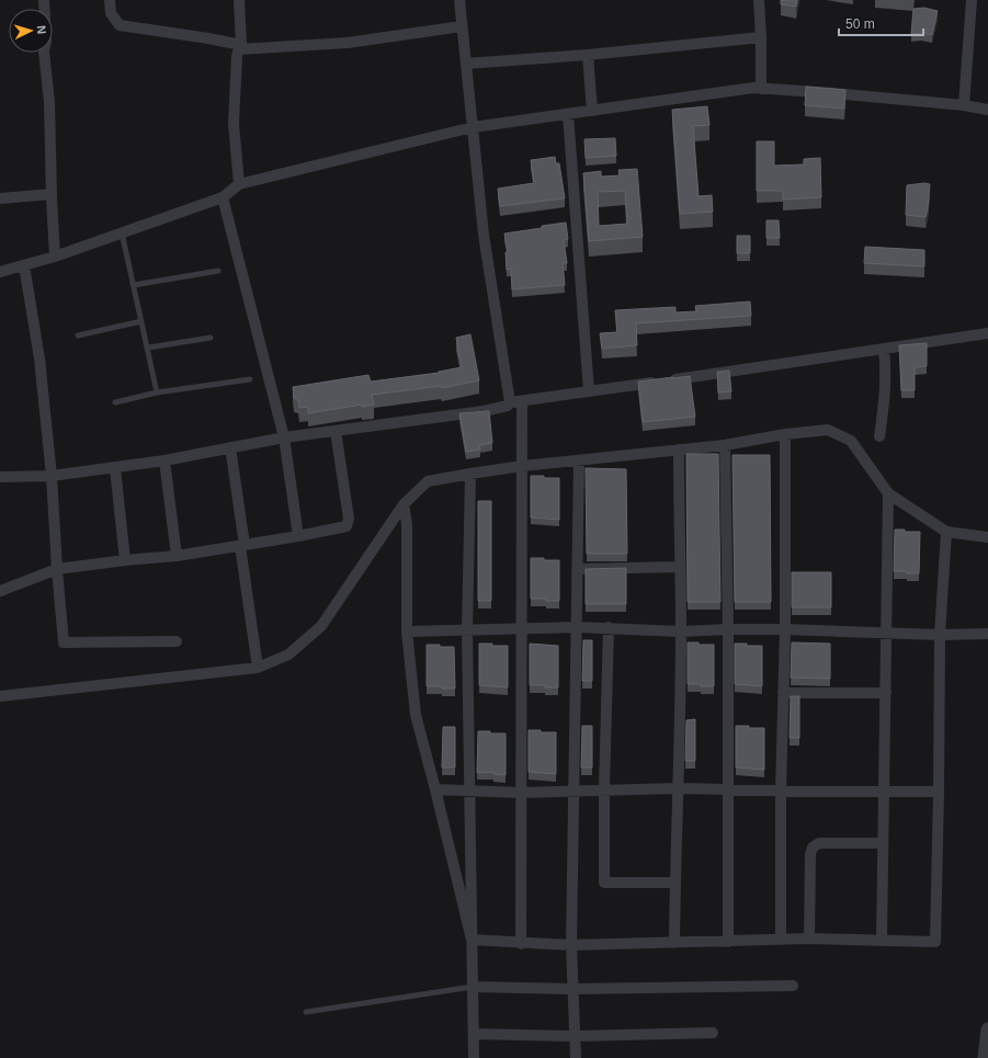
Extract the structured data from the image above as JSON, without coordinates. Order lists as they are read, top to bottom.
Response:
{
  "scale_bar": "50 m",
  "north": "right"
}
